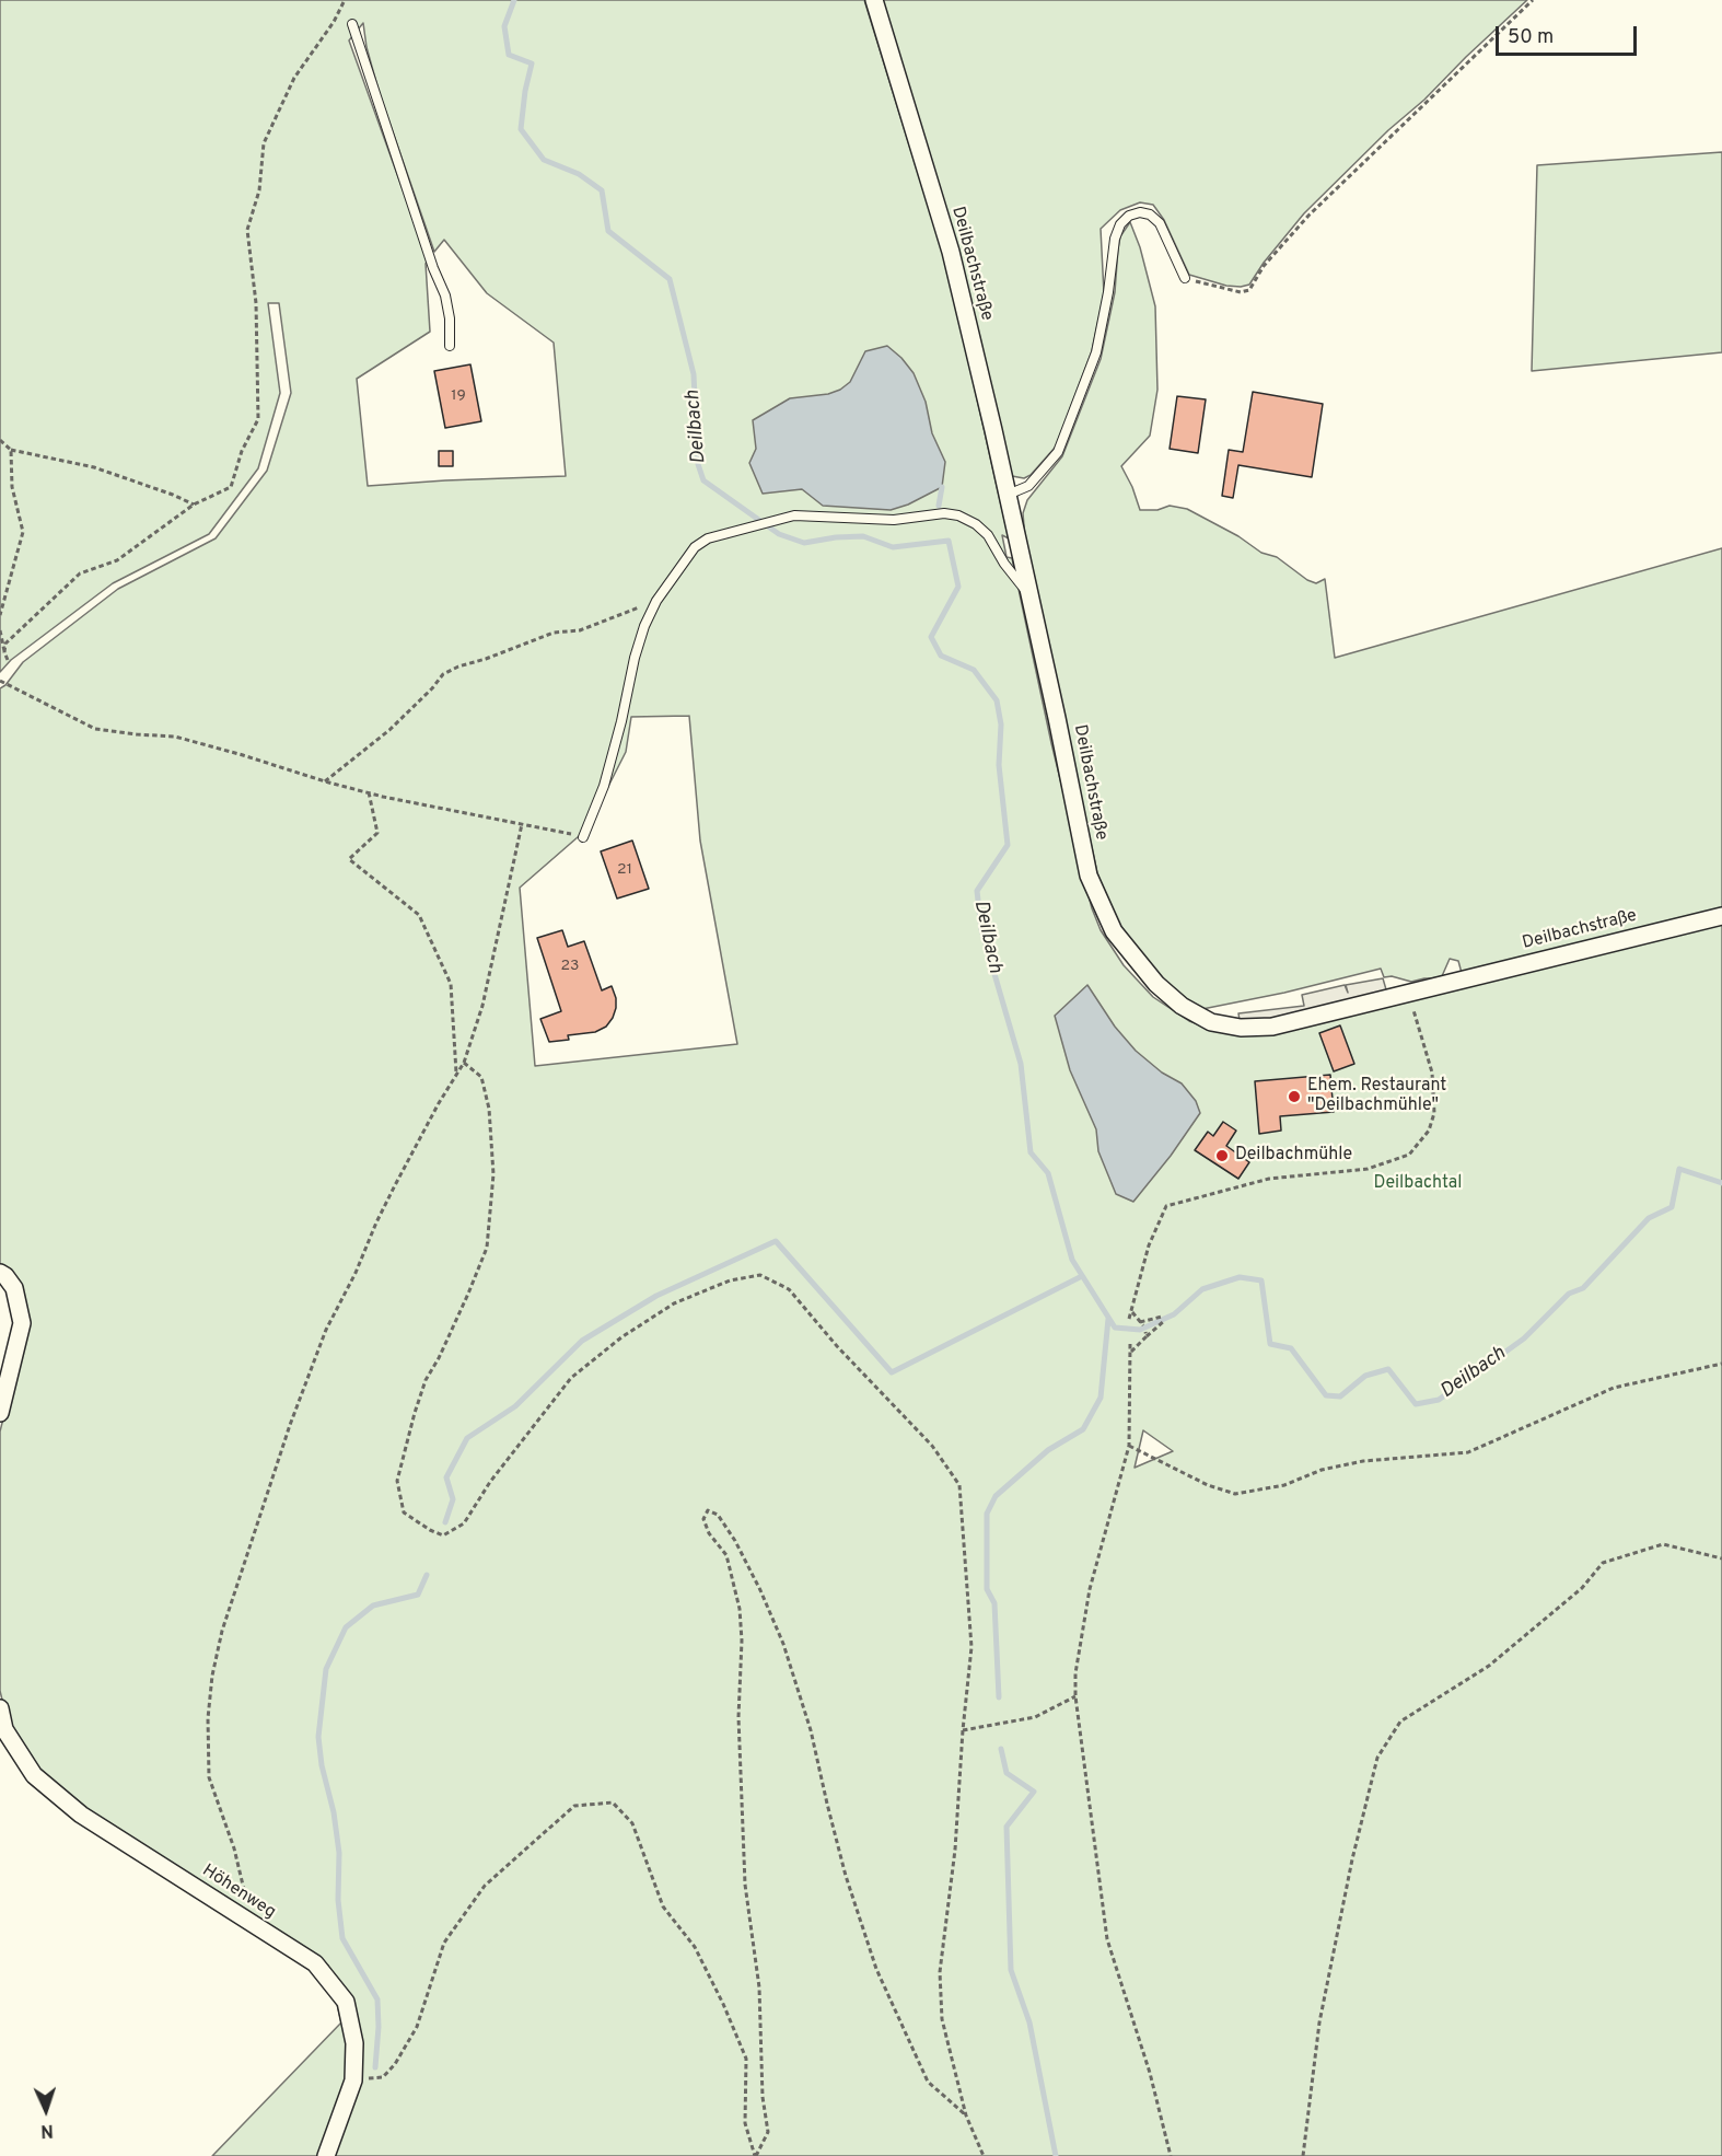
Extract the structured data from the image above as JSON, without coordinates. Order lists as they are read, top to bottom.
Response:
{
  "streets": {
    "street": ["Deilbachstraße", "Höhenweg"]
  },
  "water": ["Deilbach"],
  "parks": ["Deilbachtal"],
  "places": ["Ehem. Restaurant \"Deilbachmühle\"", "Deilbachmühle"],
  "house_numbers": ["19", "21", "23"],
  "scale_bar": "50 m",
  "north": "bottom"
}
